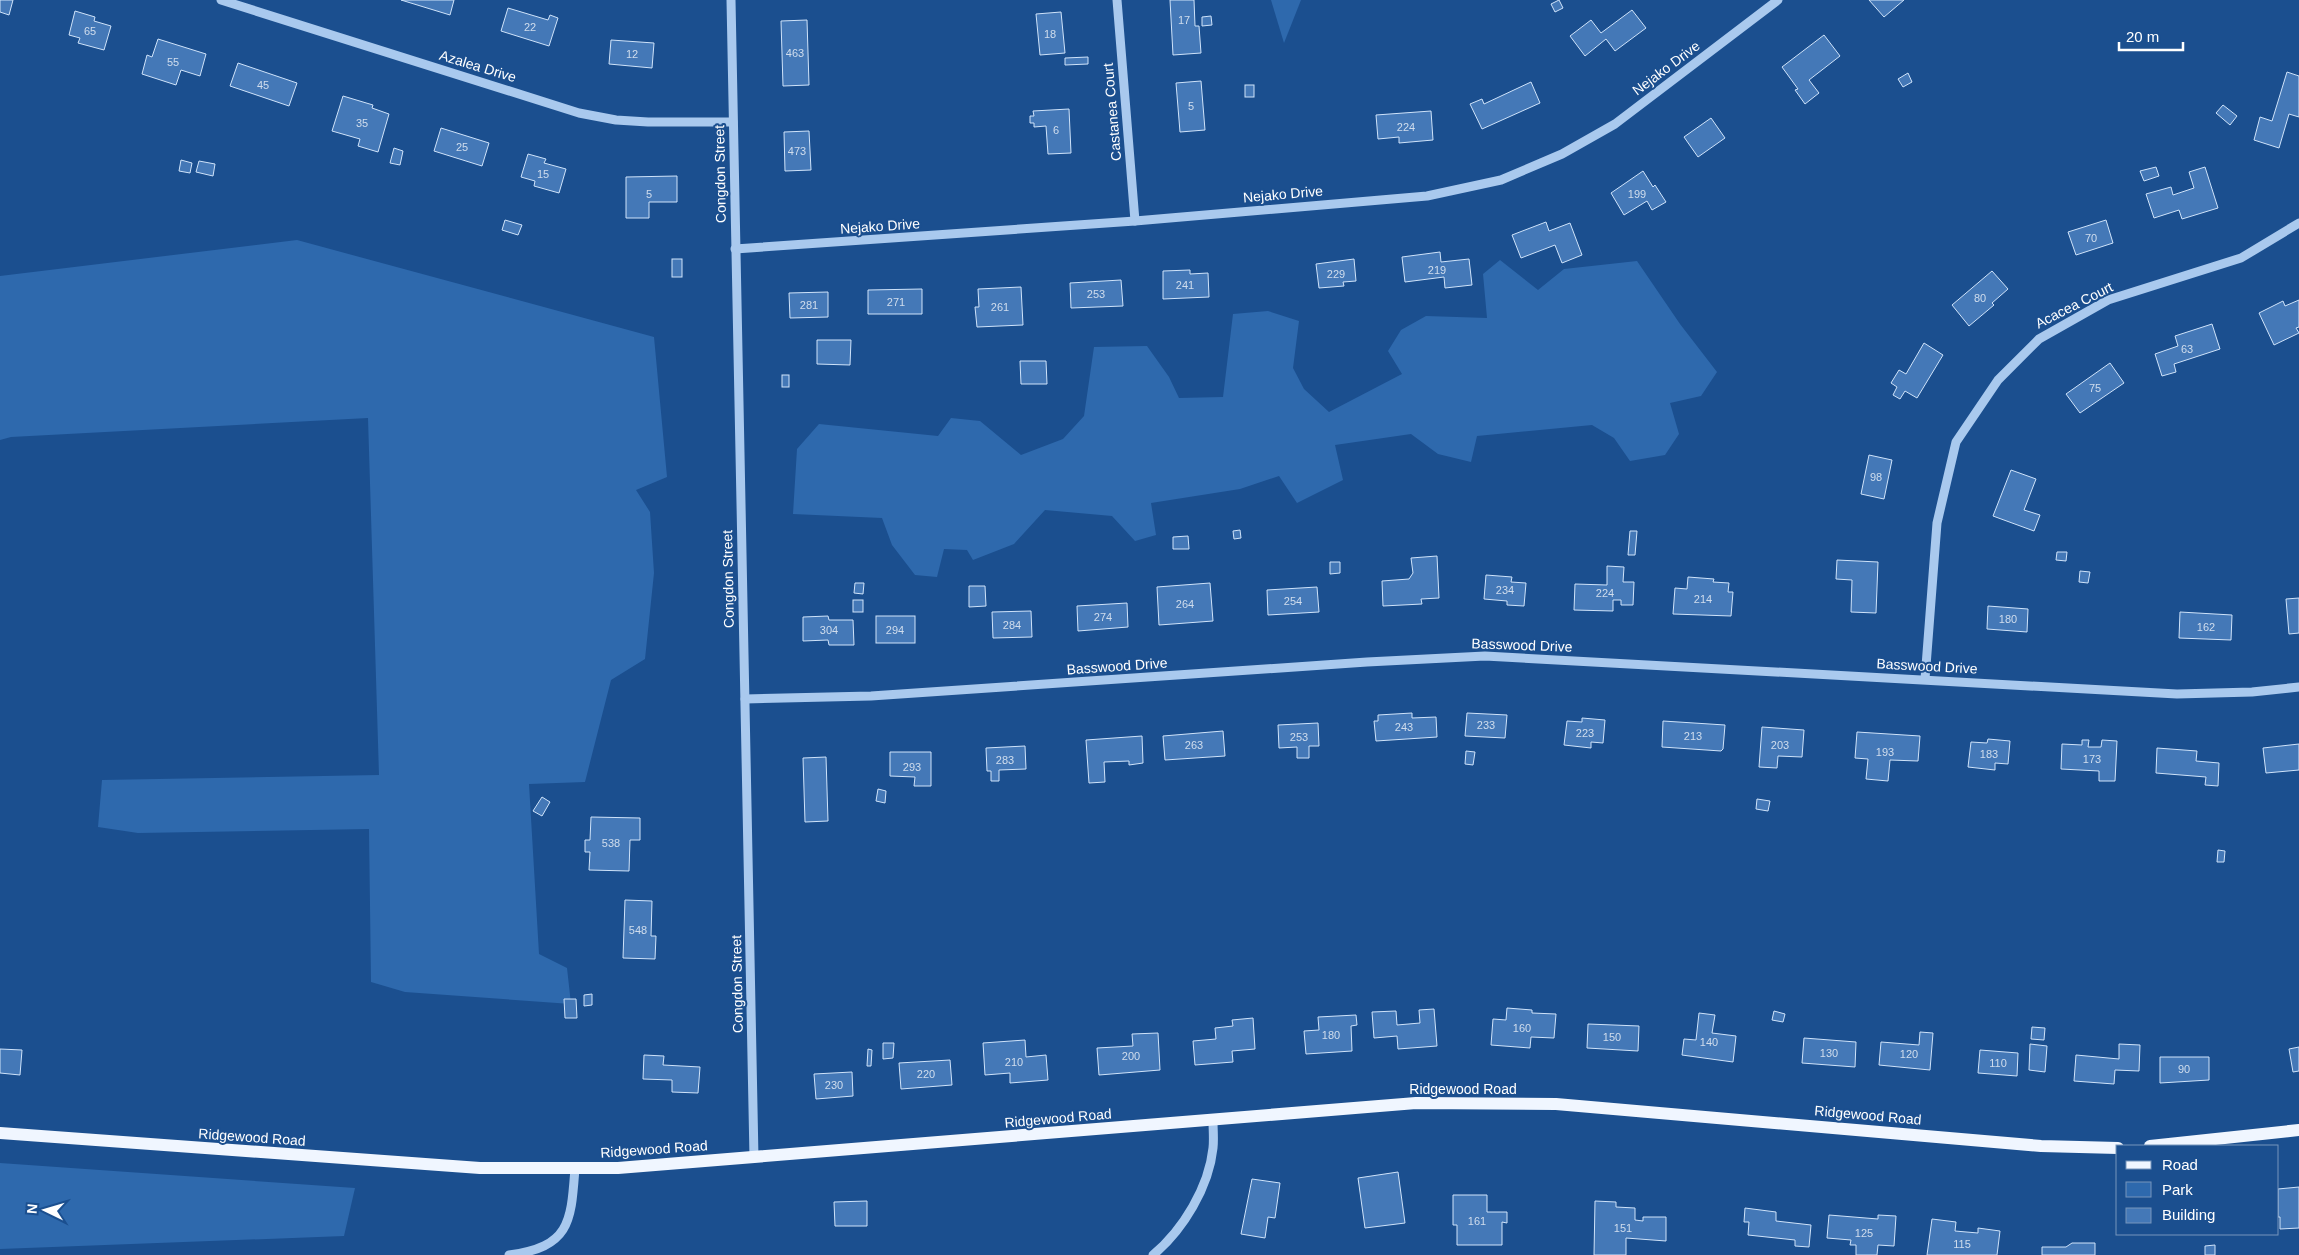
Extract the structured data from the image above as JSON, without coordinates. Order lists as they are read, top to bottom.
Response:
{
  "streets": {
    "main road": ["Ridgewood Road"],
    "street": [
      "Azalea Drive",
      "Nejako Drive",
      "Castanea Court",
      "Congdon Street",
      "Acacea Court",
      "Basswood Drive"
    ]
  },
  "crossings": [
    ["Azalea Drive", "Congdon Street"],
    ["Nejako Drive", "Castanea Court"],
    ["Nejako Drive", "Congdon Street"],
    ["Congdon Street", "Basswood Drive"],
    ["Congdon Street", "Ridgewood Road"],
    ["Acacea Court", "Basswood Drive"]
  ],
  "house_numbers": [
    "17",
    "22",
    "65",
    "18",
    "463",
    "12",
    "55",
    "45",
    "5",
    "35",
    "224",
    "6",
    "25",
    "473",
    "15",
    "5",
    "199",
    "70",
    "219",
    "229",
    "241",
    "253",
    "80",
    "271",
    "281",
    "261",
    "63",
    "75",
    "98",
    "234",
    "224",
    "214",
    "254",
    "264",
    "274",
    "180",
    "284",
    "162",
    "304",
    "294",
    "233",
    "243",
    "223",
    "213",
    "253",
    "263",
    "203",
    "193",
    "183",
    "173",
    "283",
    "293",
    "538",
    "548",
    "160",
    "180",
    "150",
    "140",
    "130",
    "120",
    "200",
    "210",
    "110",
    "90",
    "220",
    "230",
    "161",
    "151",
    "125",
    "115"
  ],
  "legend": ["Road", "Park", "Building"],
  "scale_bar": "20 m",
  "north": "left"
}
